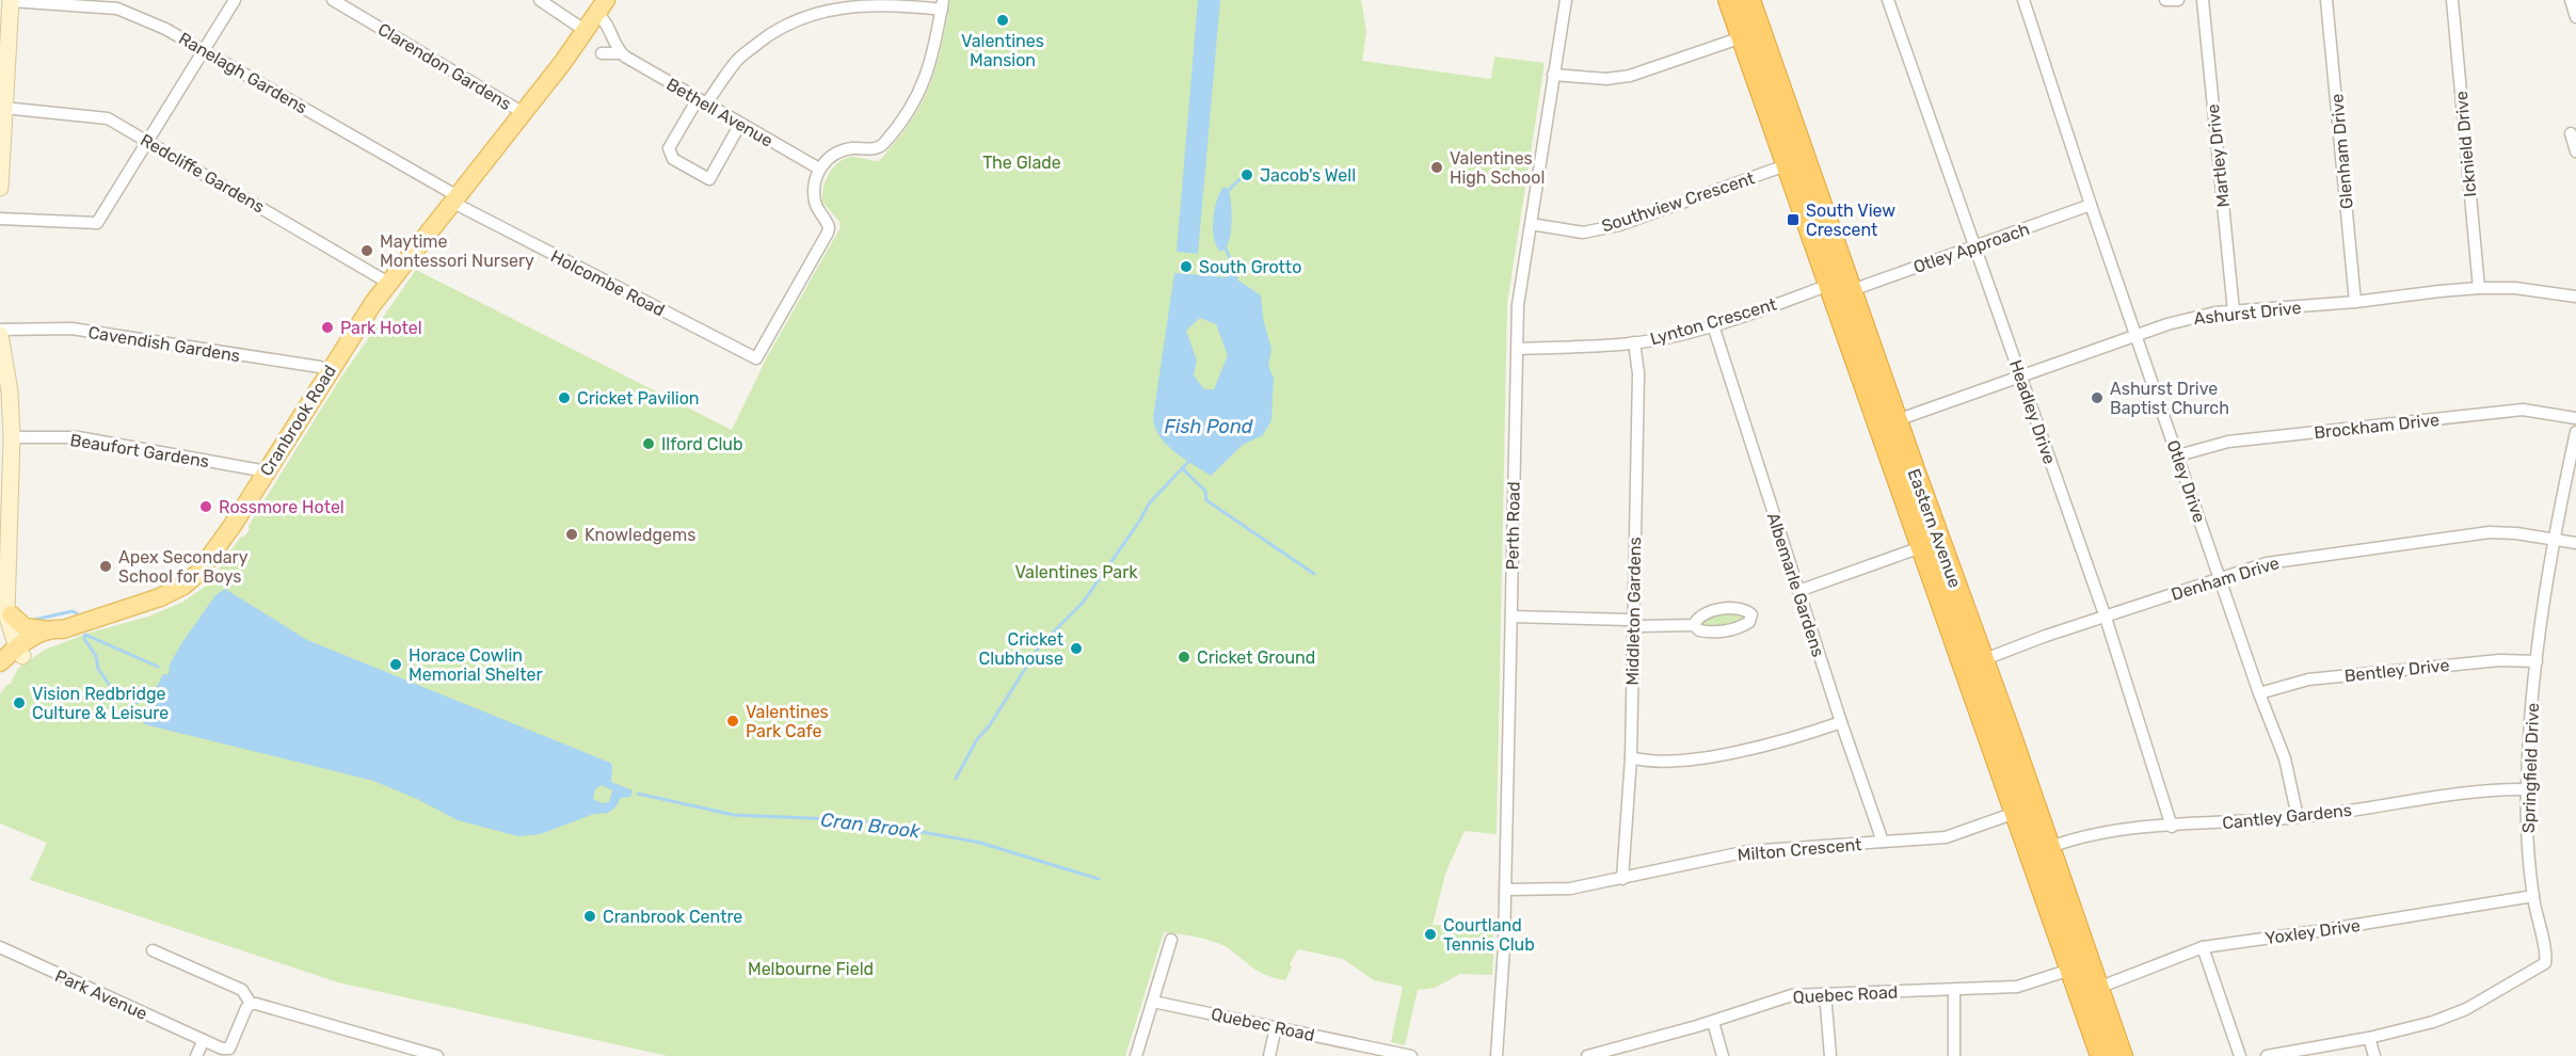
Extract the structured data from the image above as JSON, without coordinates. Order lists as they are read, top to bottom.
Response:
{
  "streets": {
    "highway": ["Eastern Avenue"],
    "main road": ["Cranbrook Road"],
    "street": [
      "Clarendon Gardens",
      "Ranelagh Gardens",
      "Bethell Avenue",
      "Icknield Drive",
      "Glenham Drive",
      "Martley Drive",
      "Redcliffe Gardens",
      "Southview Crescent",
      "Otley Approach",
      "Holcombe Road",
      "Ashurst Drive",
      "Lynton Crescent",
      "Cavendish Gardens",
      "Headley Drive",
      "Brockham Drive",
      "Beaufort Gardens",
      "Otley Drive",
      "Perth Road",
      "Denham Drive",
      "Albemarle Gardens",
      "Middleton Gardens",
      "Bentley Drive",
      "Springfield Drive",
      "Cantley Gardens",
      "Milton Crescent",
      "Yoxley Drive",
      "Park Avenue",
      "Quebec Road"
    ]
  },
  "crossings": [
    ["Clarendon Gardens", "Cranbrook Road"],
    ["Ranelagh Gardens", "Holcombe Road"],
    ["Ranelagh Gardens", "Cranbrook Road"],
    ["Bethell Avenue", "Holcombe Road"],
    ["Icknield Drive", "Ashurst Drive"],
    ["Glenham Drive", "Ashurst Drive"],
    ["Martley Drive", "Ashurst Drive"],
    ["Redcliffe Gardens", "Cranbrook Road"],
    ["Southview Crescent", "Perth Road"],
    ["Southview Crescent", "Eastern Avenue"],
    ["Otley Approach", "Headley Drive"],
    ["Otley Approach", "Otley Drive"],
    ["Otley Approach", "Eastern Avenue"],
    ["Holcombe Road", "Cranbrook Road"],
    ["Ashurst Drive", "Headley Drive"],
    ["Ashurst Drive", "Otley Drive"],
    ["Ashurst Drive", "Eastern Avenue"],
    ["Lynton Crescent", "Perth Road"],
    ["Lynton Crescent", "Eastern Avenue"],
    ["Lynton Crescent", "Albemarle Gardens"],
    ["Lynton Crescent", "Middleton Gardens"],
    ["Cavendish Gardens", "Cranbrook Road"],
    ["Headley Drive", "Denham Drive"],
    ["Headley Drive", "Cantley Gardens"],
    ["Cranbrook Road", "Beaufort Gardens"],
    ["Brockham Drive", "Otley Drive"],
    ["Otley Drive", "Denham Drive"],
    ["Otley Drive", "Bentley Drive"],
    ["Otley Drive", "Cantley Gardens"],
    ["Perth Road", "Milton Crescent"],
    ["Eastern Avenue", "Denham Drive"],
    ["Eastern Avenue", "Cantley Gardens"],
    ["Eastern Avenue", "Milton Crescent"],
    ["Eastern Avenue", "Yoxley Drive"],
    ["Eastern Avenue", "Quebec Road"],
    ["Denham Drive", "Springfield Drive"],
    ["Albemarle Gardens", "Milton Crescent"],
    ["Middleton Gardens", "Milton Crescent"],
    ["Bentley Drive", "Springfield Drive"],
    ["Springfield Drive", "Cantley Gardens"],
    ["Springfield Drive", "Yoxley Drive"]
  ],
  "water": ["Fish Pond", "Cran Brook"],
  "parks": ["The Glade", "Valentines Park", "Melbourne Field"],
  "places": {
    "other": [
      "Valentines Mansion",
      "Valentines High School",
      "Jacob's Well",
      "Maytime Montessori Nursery",
      "South Grotto",
      "Park Hotel",
      "Cricket Pavilion",
      "Ashurst Drive Baptist Church",
      "Ilford Club",
      "Rossmore Hotel",
      "Knowledgems",
      "Apex Secondary School for Boys",
      "Cricket Clubhouse",
      "Cricket Ground",
      "Horace Cowlin Memorial Shelter",
      "Vision Redbridge Culture & Leisure",
      "Valentines Park Cafe",
      "Cranbrook Centre",
      "Courtland Tennis Club"
    ],
    "transit": ["South View Crescent"]
  }
}
